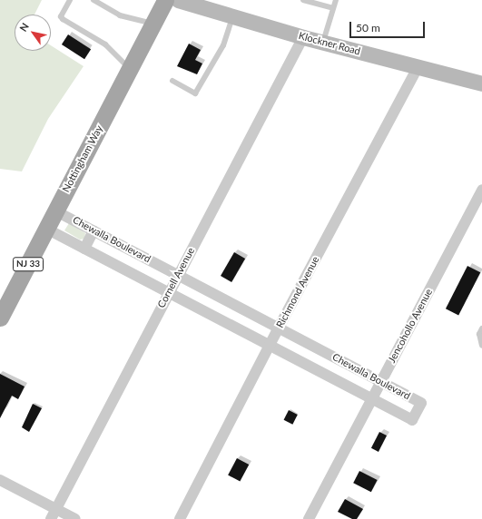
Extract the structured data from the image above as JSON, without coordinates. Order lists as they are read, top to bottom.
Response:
{
  "streets": {
    "main road": ["Klockner Road", "Nottingham Way", "NJ 33"],
    "street": [
      "Chewalla Boulevard",
      "Cornell Avenue",
      "Richmond Avenue",
      "Jencohollo Avenue"
    ]
  },
  "crossings": [
    ["Klockner Road", "Cornell Avenue"],
    ["Klockner Road", "Richmond Avenue"],
    ["Nottingham Way", "Chewalla Boulevard"],
    ["Chewalla Boulevard", "Cornell Avenue"],
    ["Chewalla Boulevard", "Richmond Avenue"],
    ["Chewalla Boulevard", "Jencohollo Avenue"]
  ],
  "scale_bar": "50 m",
  "north": "top left"
}
